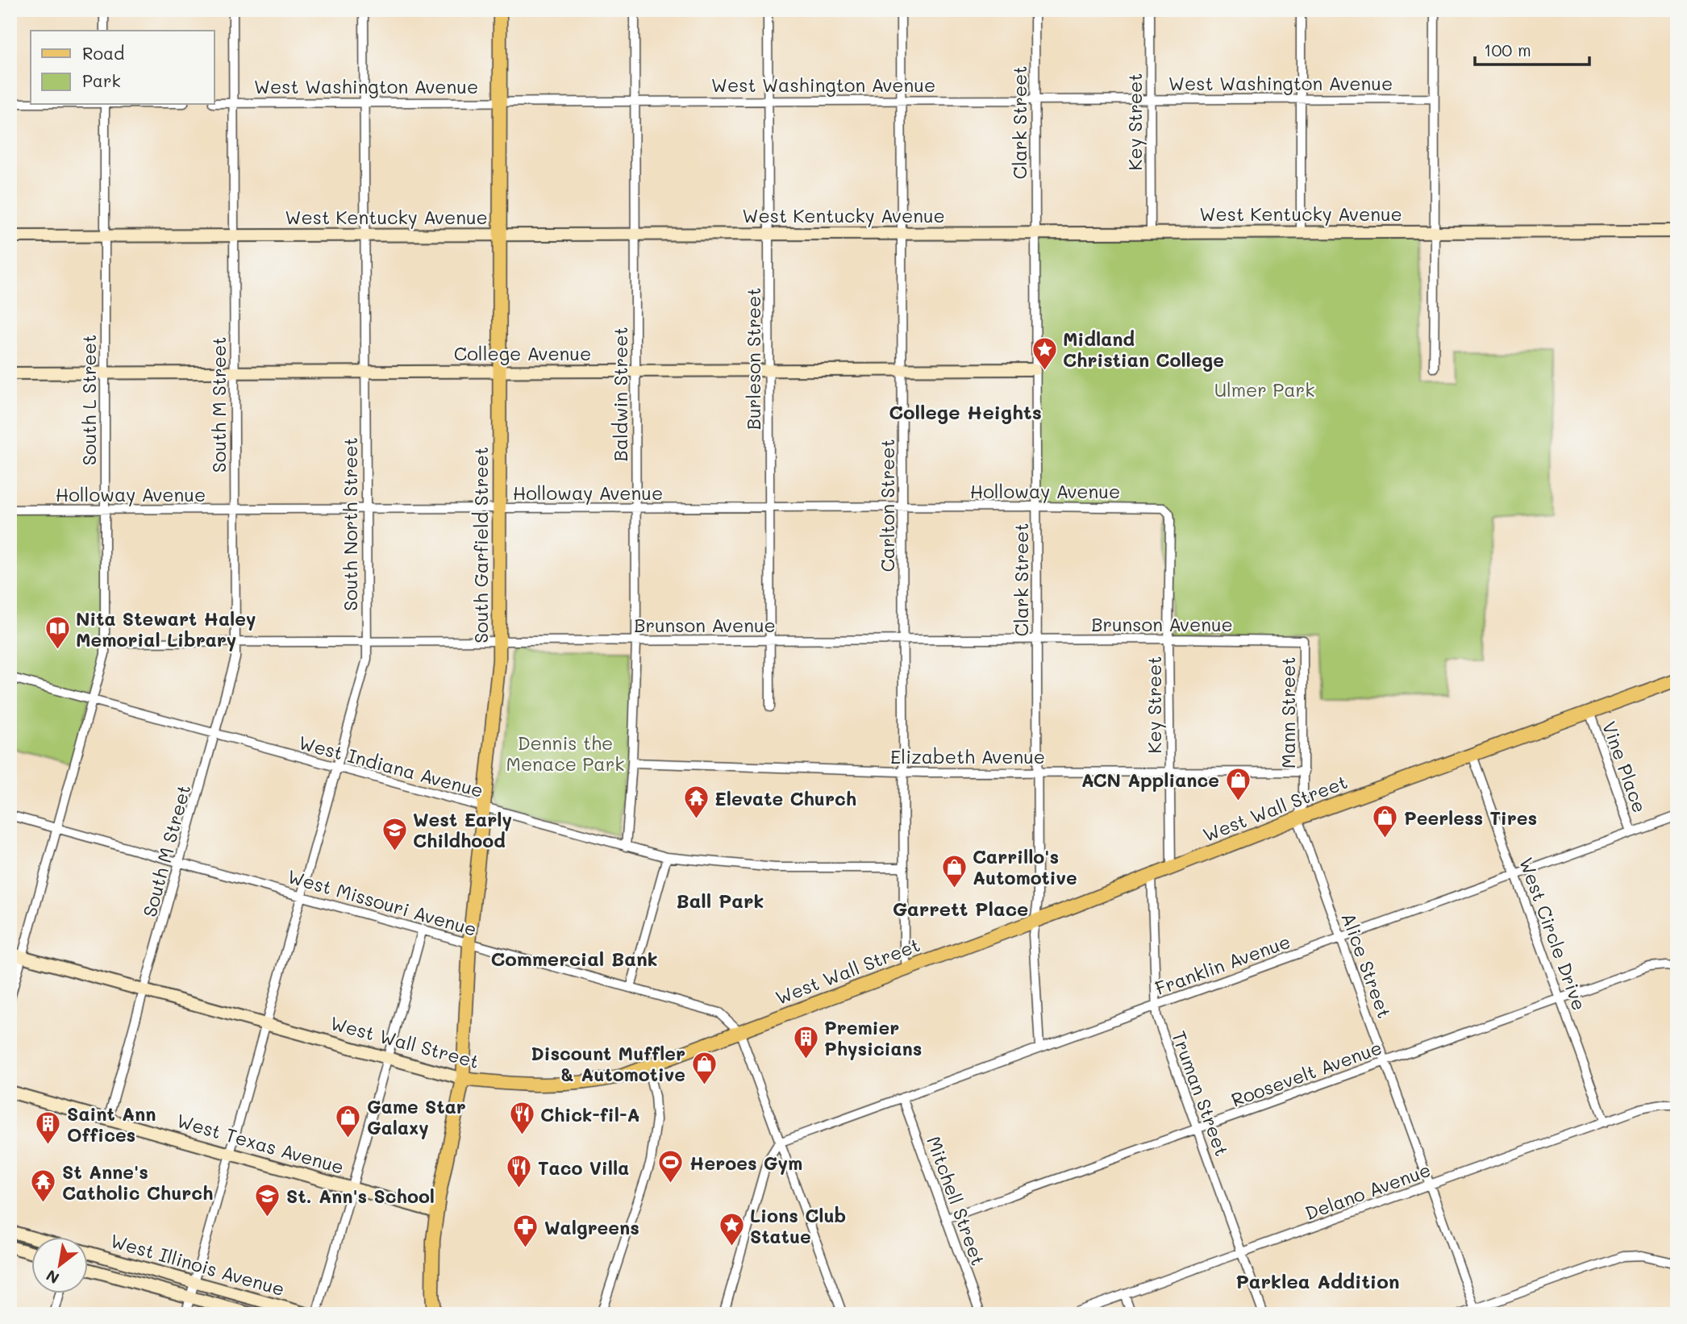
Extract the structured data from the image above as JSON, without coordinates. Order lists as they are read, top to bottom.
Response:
{
  "streets": {
    "main road": ["South Garfield Street", "West Wall Street"],
    "street": [
      "West Washington Avenue",
      "Key Street",
      "Clark Street",
      "West Kentucky Avenue",
      "College Avenue",
      "Burleson Street",
      "Baldwin Street",
      "South L Street",
      "South M Street",
      "Holloway Avenue",
      "Carlton Street",
      "South North Street",
      "Brunson Avenue",
      "Mann Street",
      "Elizabeth Avenue",
      "West Indiana Avenue",
      "Vine Place",
      "West Missouri Avenue",
      "West Circle Drive",
      "Franklin Avenue",
      "Alice Street",
      "Roosevelt Avenue",
      "Truman Street",
      "West Texas Avenue",
      "Delano Avenue",
      "Mitchell Street",
      "West Illinois Avenue"
    ]
  },
  "crossings": [
    ["West Washington Avenue", "Key Street"],
    ["West Washington Avenue", "Clark Street"],
    ["West Washington Avenue", "Burleson Street"],
    ["West Washington Avenue", "Baldwin Street"],
    ["West Washington Avenue", "South M Street"],
    ["West Washington Avenue", "Carlton Street"],
    ["West Washington Avenue", "South North Street"],
    ["West Washington Avenue", "South Garfield Street"],
    ["Key Street", "West Kentucky Avenue"],
    ["Key Street", "Holloway Avenue"],
    ["Key Street", "Brunson Avenue"],
    ["Key Street", "Elizabeth Avenue"],
    ["Key Street", "West Wall Street"],
    ["Clark Street", "West Kentucky Avenue"],
    ["Clark Street", "College Avenue"],
    ["Clark Street", "Holloway Avenue"],
    ["Clark Street", "Brunson Avenue"],
    ["Clark Street", "Elizabeth Avenue"],
    ["Clark Street", "West Wall Street"],
    ["Clark Street", "Franklin Avenue"],
    ["West Kentucky Avenue", "Burleson Street"],
    ["West Kentucky Avenue", "Baldwin Street"],
    ["West Kentucky Avenue", "South L Street"],
    ["West Kentucky Avenue", "South M Street"],
    ["West Kentucky Avenue", "Carlton Street"],
    ["West Kentucky Avenue", "South North Street"],
    ["West Kentucky Avenue", "South Garfield Street"],
    ["College Avenue", "Burleson Street"],
    ["College Avenue", "Baldwin Street"],
    ["College Avenue", "South L Street"],
    ["College Avenue", "South M Street"],
    ["College Avenue", "Carlton Street"],
    ["College Avenue", "South North Street"],
    ["College Avenue", "South Garfield Street"],
    ["Burleson Street", "Holloway Avenue"],
    ["Burleson Street", "Brunson Avenue"],
    ["Baldwin Street", "Holloway Avenue"],
    ["Baldwin Street", "Brunson Avenue"],
    ["Baldwin Street", "Elizabeth Avenue"],
    ["Baldwin Street", "West Indiana Avenue"],
    ["South L Street", "Holloway Avenue"],
    ["South L Street", "Brunson Avenue"],
    ["South L Street", "West Indiana Avenue"],
    ["South L Street", "West Wall Street"],
    ["South L Street", "West Missouri Avenue"],
    ["South M Street", "Holloway Avenue"],
    ["South M Street", "Brunson Avenue"],
    ["South M Street", "West Indiana Avenue"],
    ["South M Street", "West Wall Street"],
    ["South M Street", "West Missouri Avenue"],
    ["South M Street", "West Texas Avenue"],
    ["Holloway Avenue", "Carlton Street"],
    ["Holloway Avenue", "South North Street"],
    ["Holloway Avenue", "South Garfield Street"],
    ["Carlton Street", "Brunson Avenue"],
    ["Carlton Street", "Elizabeth Avenue"],
    ["Carlton Street", "West Indiana Avenue"],
    ["Carlton Street", "West Wall Street"],
    ["South North Street", "Brunson Avenue"],
    ["South North Street", "West Indiana Avenue"],
    ["South North Street", "West Wall Street"],
    ["South North Street", "West Missouri Avenue"],
    ["South North Street", "West Texas Avenue"],
    ["South North Street", "West Illinois Avenue"],
    ["South Garfield Street", "Brunson Avenue"],
    ["South Garfield Street", "West Indiana Avenue"],
    ["South Garfield Street", "West Wall Street"],
    ["South Garfield Street", "West Missouri Avenue"],
    ["South Garfield Street", "West Texas Avenue"],
    ["Brunson Avenue", "Mann Street"],
    ["Mann Street", "Elizabeth Avenue"],
    ["Mann Street", "West Wall Street"],
    ["Mann Street", "Alice Street"],
    ["Vine Place", "West Wall Street"],
    ["Vine Place", "Franklin Avenue"],
    ["West Wall Street", "West Missouri Avenue"],
    ["West Wall Street", "West Circle Drive"],
    ["West Wall Street", "Alice Street"],
    ["West Wall Street", "Truman Street"],
    ["West Circle Drive", "Franklin Avenue"],
    ["West Circle Drive", "Roosevelt Avenue"],
    ["West Circle Drive", "Delano Avenue"],
    ["Franklin Avenue", "Alice Street"],
    ["Franklin Avenue", "Truman Street"],
    ["Franklin Avenue", "Mitchell Street"],
    ["Alice Street", "Roosevelt Avenue"],
    ["Alice Street", "Delano Avenue"],
    ["Roosevelt Avenue", "Truman Street"],
    ["Roosevelt Avenue", "Mitchell Street"],
    ["Truman Street", "Delano Avenue"]
  ],
  "districts": [
    "College Heights",
    "Ball Park",
    "Garrett Place",
    "Commercial Bank",
    "Parklea Addition"
  ],
  "parks": ["Ulmer Park", "Dennis the Menace Park"],
  "places": {
    "place": ["Midland Christian College", "Lions Club Statue"],
    "library": ["Nita Stewart Haley Memorial Library"],
    "shop": [
      "ACN Appliance",
      "Peerless Tires",
      "Carrillo's Automotive",
      "Discount Muffler & Automotive",
      "Game Star Galaxy"
    ],
    "temple": ["Elevate Church", "St Anne's Catholic Church"],
    "school or university": ["West Early Childhood", "St. Ann's School"],
    "building": ["Premier Physicians", "Saint Ann Offices"],
    "restaurant": ["Chick-fil-A", "Taco Villa"],
    "sports": ["Heroes Gym"],
    "pharmacy": ["Walgreens"]
  },
  "legend": ["Road", "Park"],
  "scale_bar": "100 m",
  "north": "bottom left"
}
